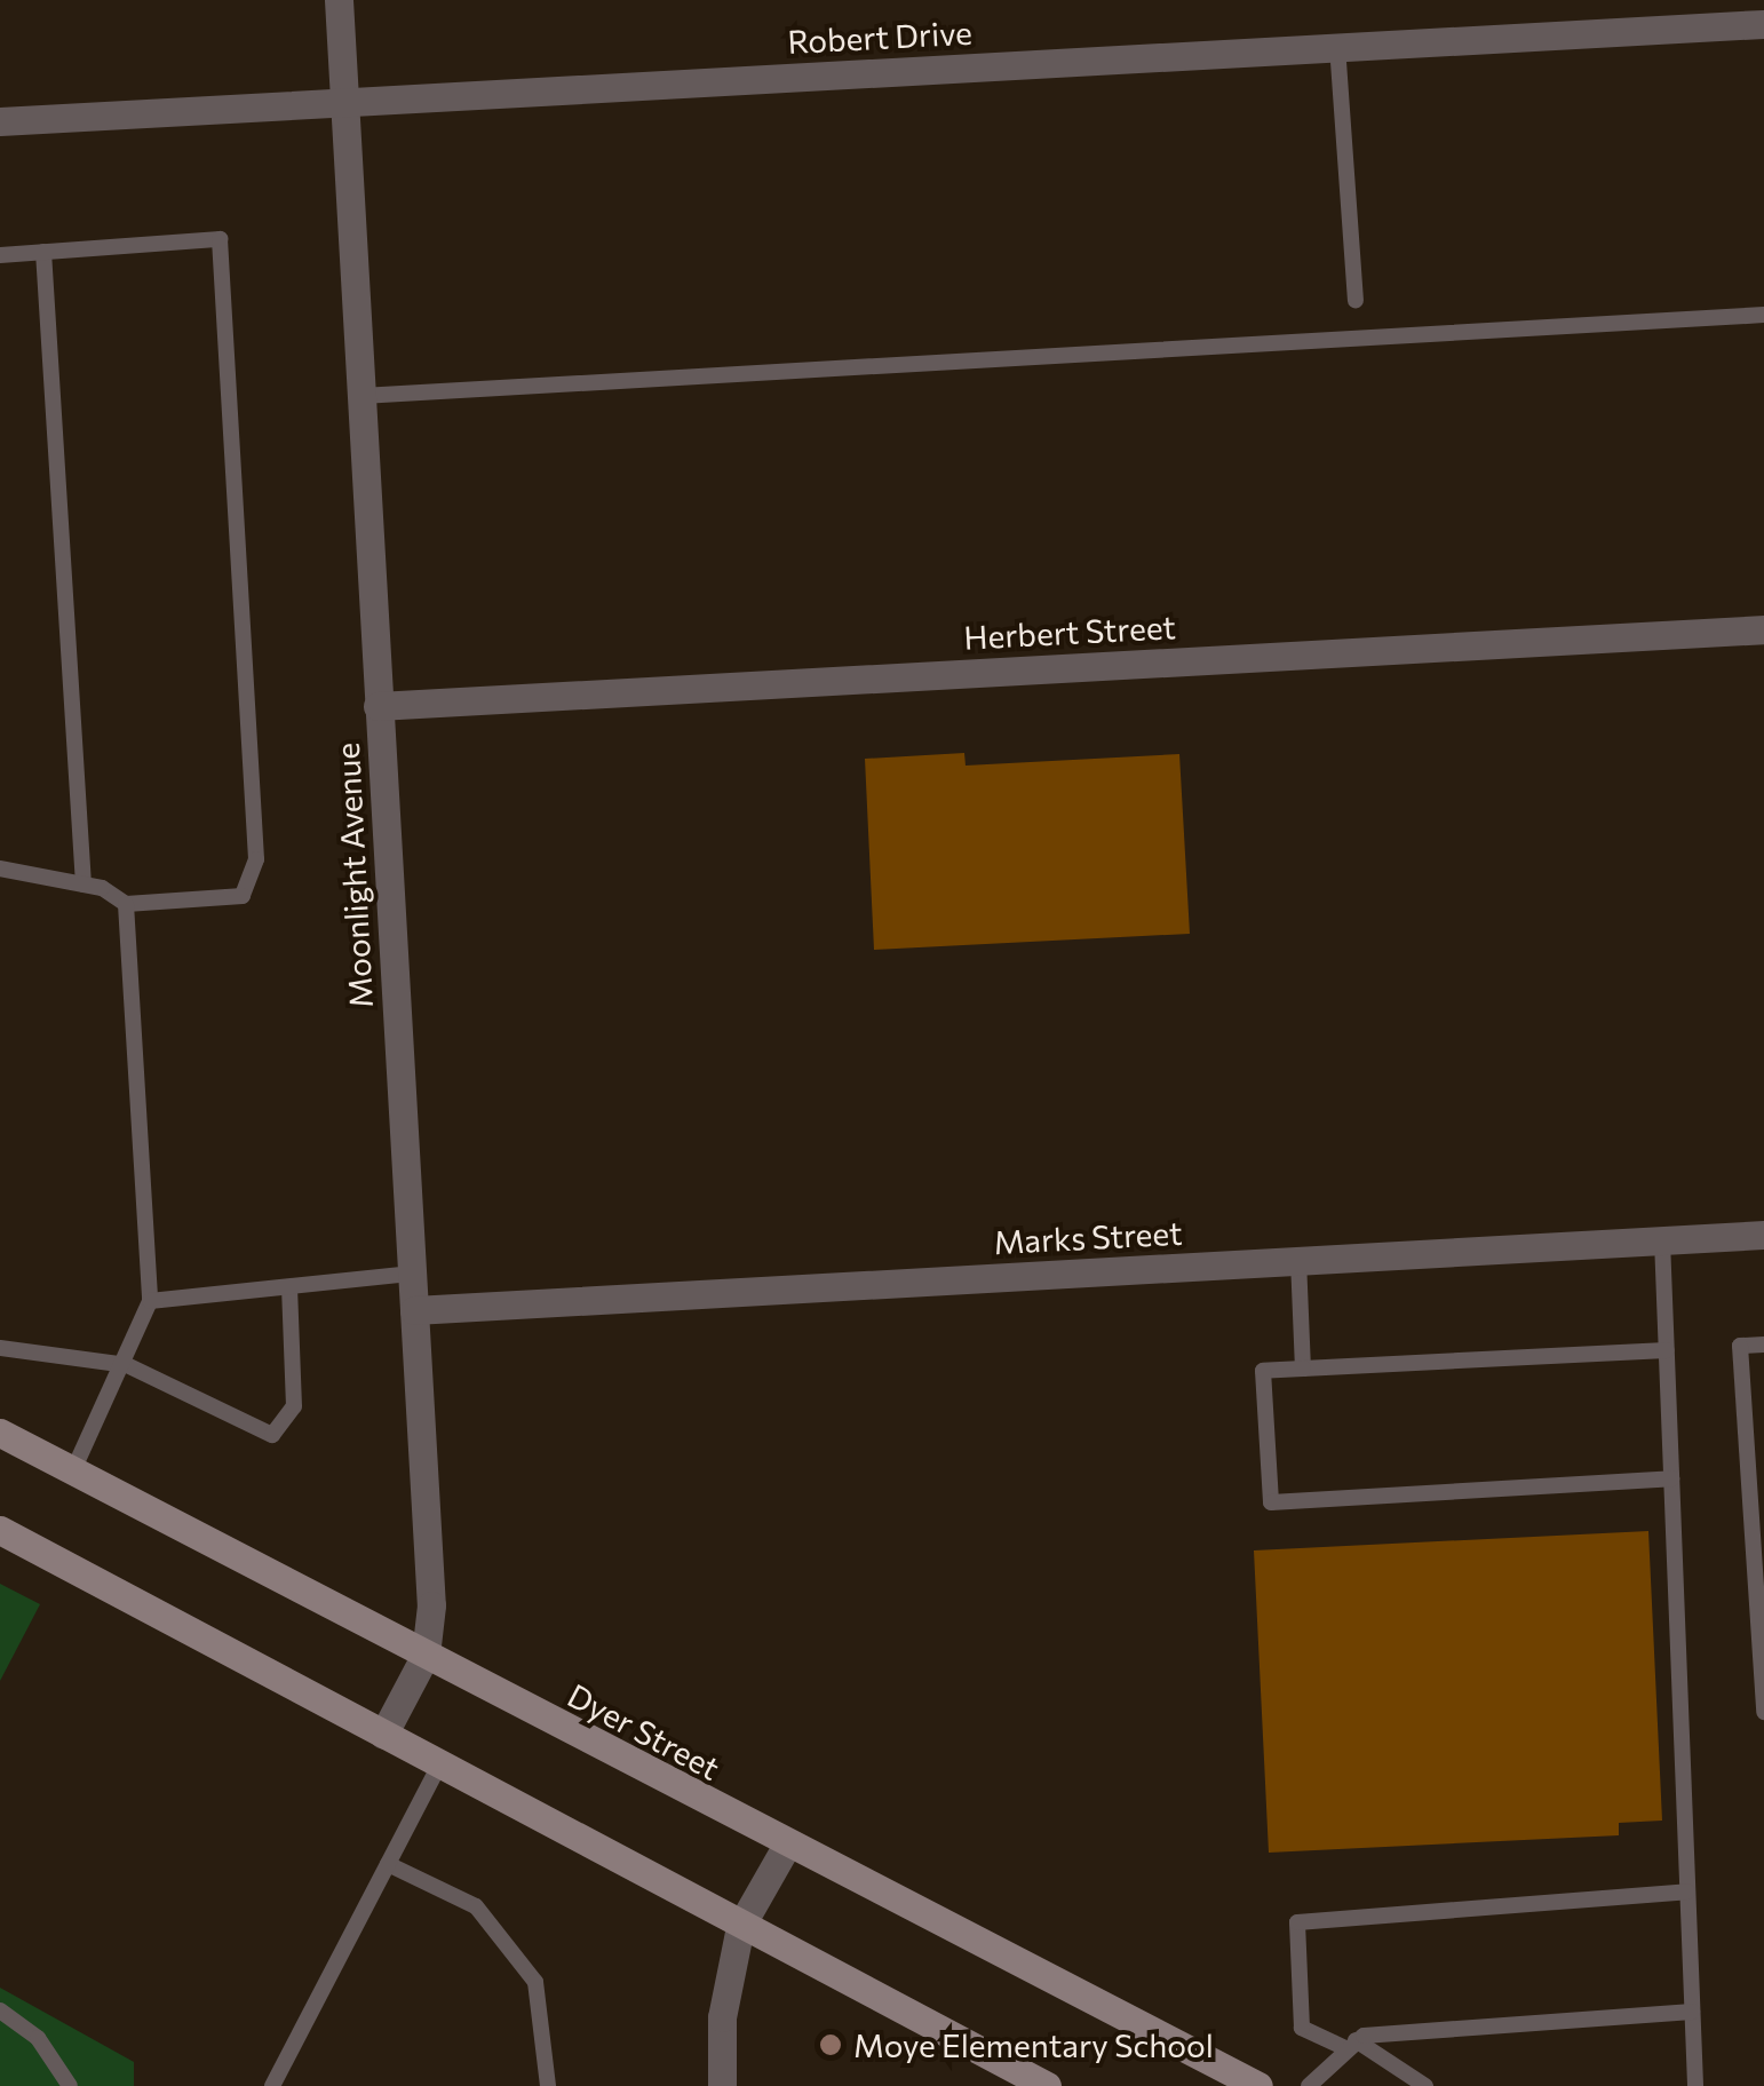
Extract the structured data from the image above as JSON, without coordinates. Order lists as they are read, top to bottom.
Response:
{
  "streets": {
    "main road": ["Dyer Street"],
    "street": [
      "Robert Drive",
      "Herbert Street",
      "Moonlight Avenue",
      "Marks Street"
    ]
  },
  "crossings": [
    ["Robert Drive", "Moonlight Avenue"],
    ["Herbert Street", "Moonlight Avenue"],
    ["Moonlight Avenue", "Marks Street"],
    ["Moonlight Avenue", "Dyer Street"]
  ],
  "places": ["Moye Elementary School"]
}
